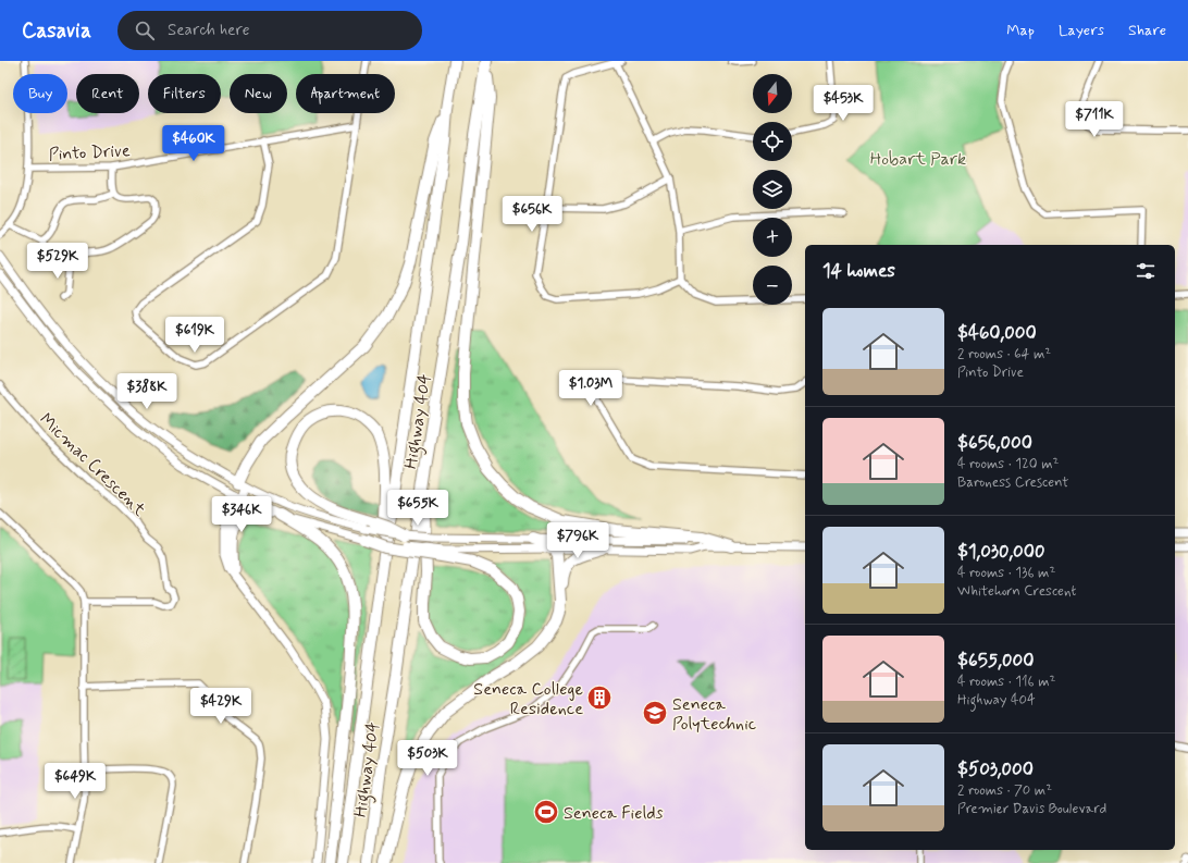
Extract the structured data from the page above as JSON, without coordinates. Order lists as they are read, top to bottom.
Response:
{
  "streets": {
    "highway": ["Highway 404"],
    "street": ["Pinto Drive", "Micmac Crescent"]
  },
  "parks": ["Hobart Park"],
  "places": {
    "building": ["Seneca College Residence"],
    "school or university": ["Seneca Polytechnic"],
    "sports": ["Seneca Fields"]
  },
  "north": "bottom",
  "page": {
    "header": "Casavia",
    "search": "Search here",
    "nav": ["Map", "Layers", "Share"],
    "map_buttons": ["+", "−"],
    "chip": [
      "Buy",
      "Rent",
      "Filters",
      "New",
      "Apartment"
    ],
    "price": [
      "$453K",
      "$711K",
      "$460K",
      "$656K",
      "$529K",
      "$619K",
      "$1.03M",
      "$388K",
      "$655K",
      "$346K",
      "$796K",
      "$429K",
      "$503K",
      "$649K"
    ],
    "heading": "14 homes",
    "list": [
      {
        "name": "$460,000",
        "note": "2 rooms · 64 m² · Pinto Drive"
      },
      {
        "name": "$656,000",
        "note": "4 rooms · 120 m² · Baroness Crescent"
      },
      {
        "name": "$1,030,000",
        "note": "4 rooms · 136 m² · Whitehorn Crescent"
      },
      {
        "name": "$655,000",
        "note": "4 rooms · 116 m² · Highway 404"
      },
      {
        "name": "$503,000",
        "note": "2 rooms · 70 m² · Premier Davis Boulevard"
      }
    ]
  }
}
